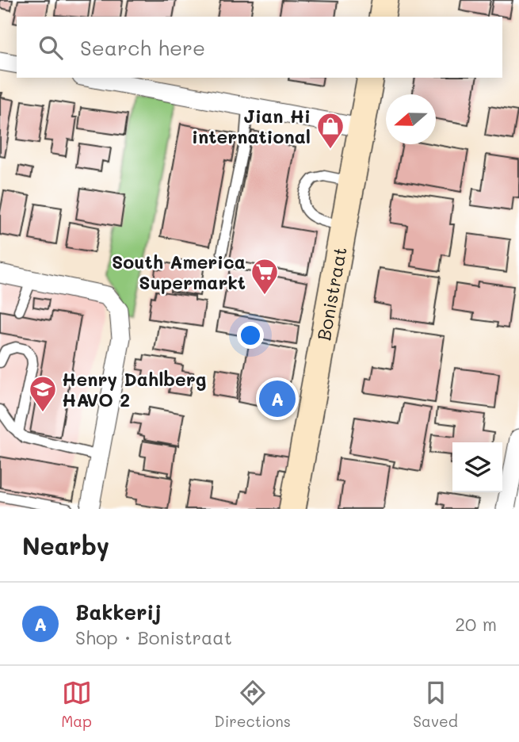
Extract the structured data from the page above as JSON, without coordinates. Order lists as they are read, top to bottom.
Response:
{
  "streets": {
    "street": ["Bonistraat"]
  },
  "places": {
    "shop": ["Jian Hi international"],
    "supermarket": ["South America Supermarkt"],
    "school or university": ["Henry Dahlberg HAVO 2"]
  },
  "north": "left",
  "page": {
    "search": "Search here",
    "pins": "A",
    "heading": "Nearby",
    "list": [
      {
        "mark": "A",
        "name": "Bakkerij",
        "note": "Shop · Bonistraat",
        "value": "20 m"
      }
    ],
    "nav": ["Map", "Directions", "Saved"]
  }
}
